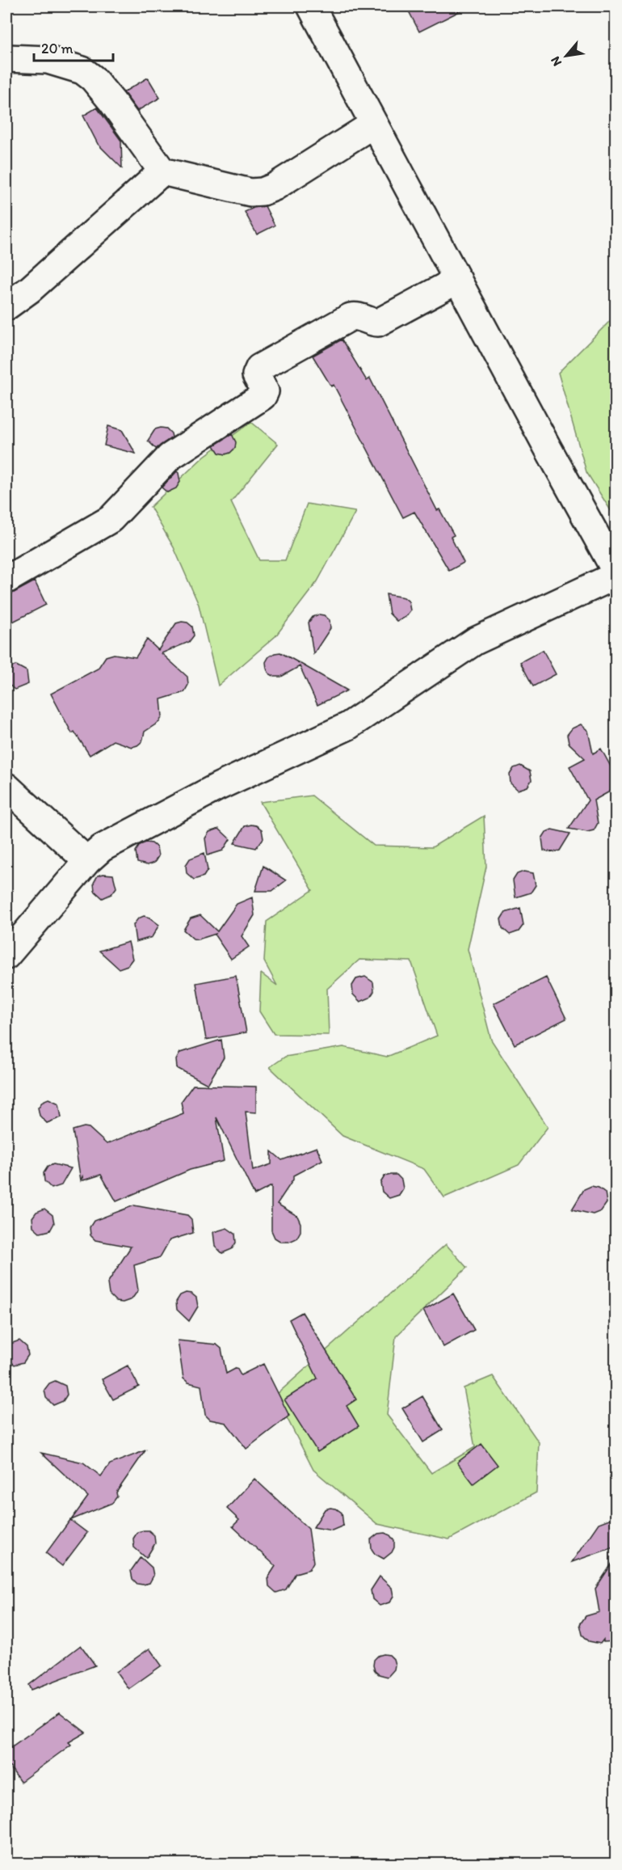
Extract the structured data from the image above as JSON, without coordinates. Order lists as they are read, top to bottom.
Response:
{
  "scale_bar": "20 m",
  "north": "bottom left"
}
